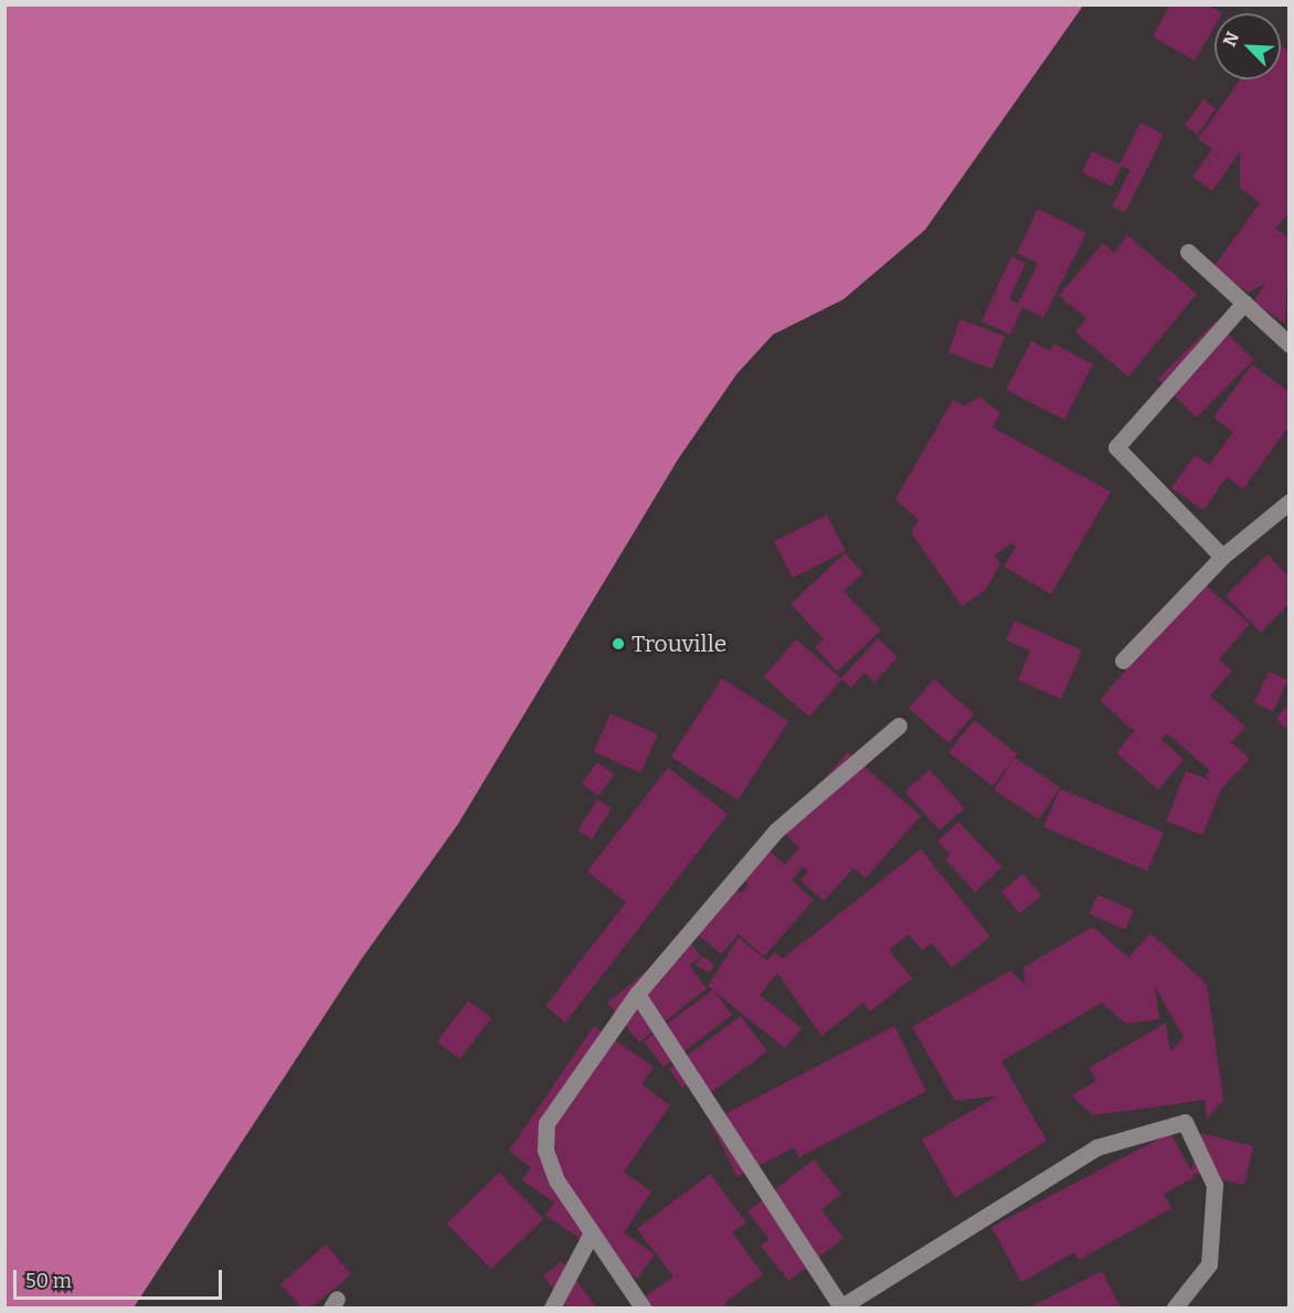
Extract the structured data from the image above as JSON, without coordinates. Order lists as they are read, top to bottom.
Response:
{
  "places": ["Trouville"],
  "scale_bar": "50 m",
  "north": "top left"
}
